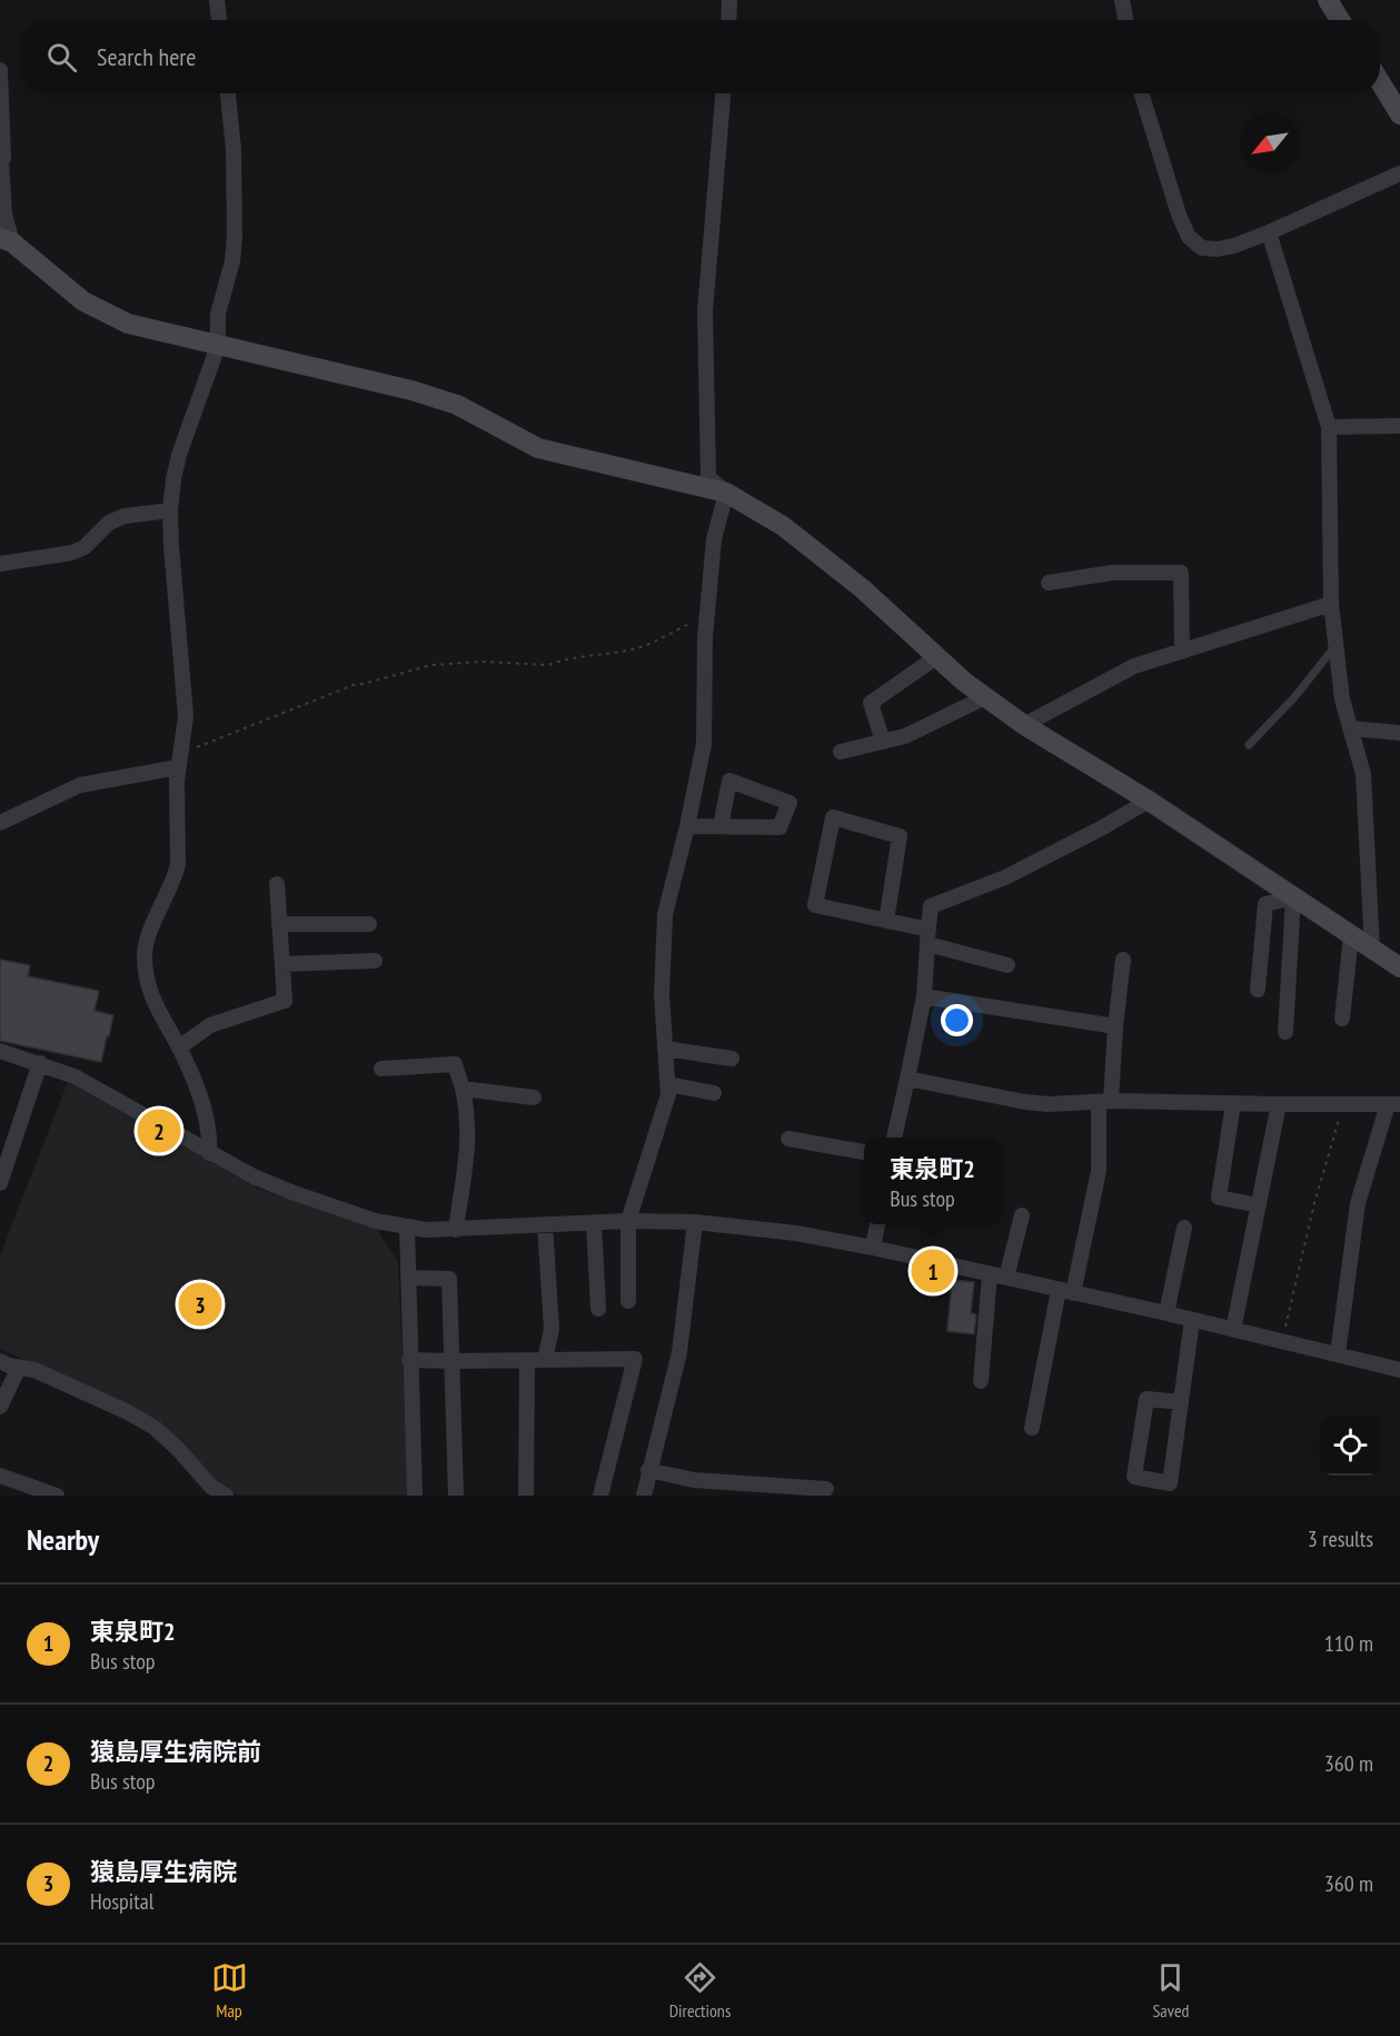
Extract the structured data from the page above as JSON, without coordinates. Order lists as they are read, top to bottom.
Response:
{
  "north": "bottom left",
  "page": {
    "search": "Search here",
    "pins": ["2", "1", "3"],
    "popup": ["東泉町2", "Bus stop"],
    "heading": ["Nearby", "3 results"],
    "list": [
      {
        "mark": "1",
        "name": "東泉町2",
        "note": "Bus stop",
        "value": "110 m"
      },
      {
        "mark": "2",
        "name": "猿島厚生病院前",
        "note": "Bus stop",
        "value": "360 m"
      },
      {
        "mark": "3",
        "name": "猿島厚生病院",
        "note": "Hospital",
        "value": "360 m"
      }
    ],
    "nav": ["Map", "Directions", "Saved"]
  }
}
